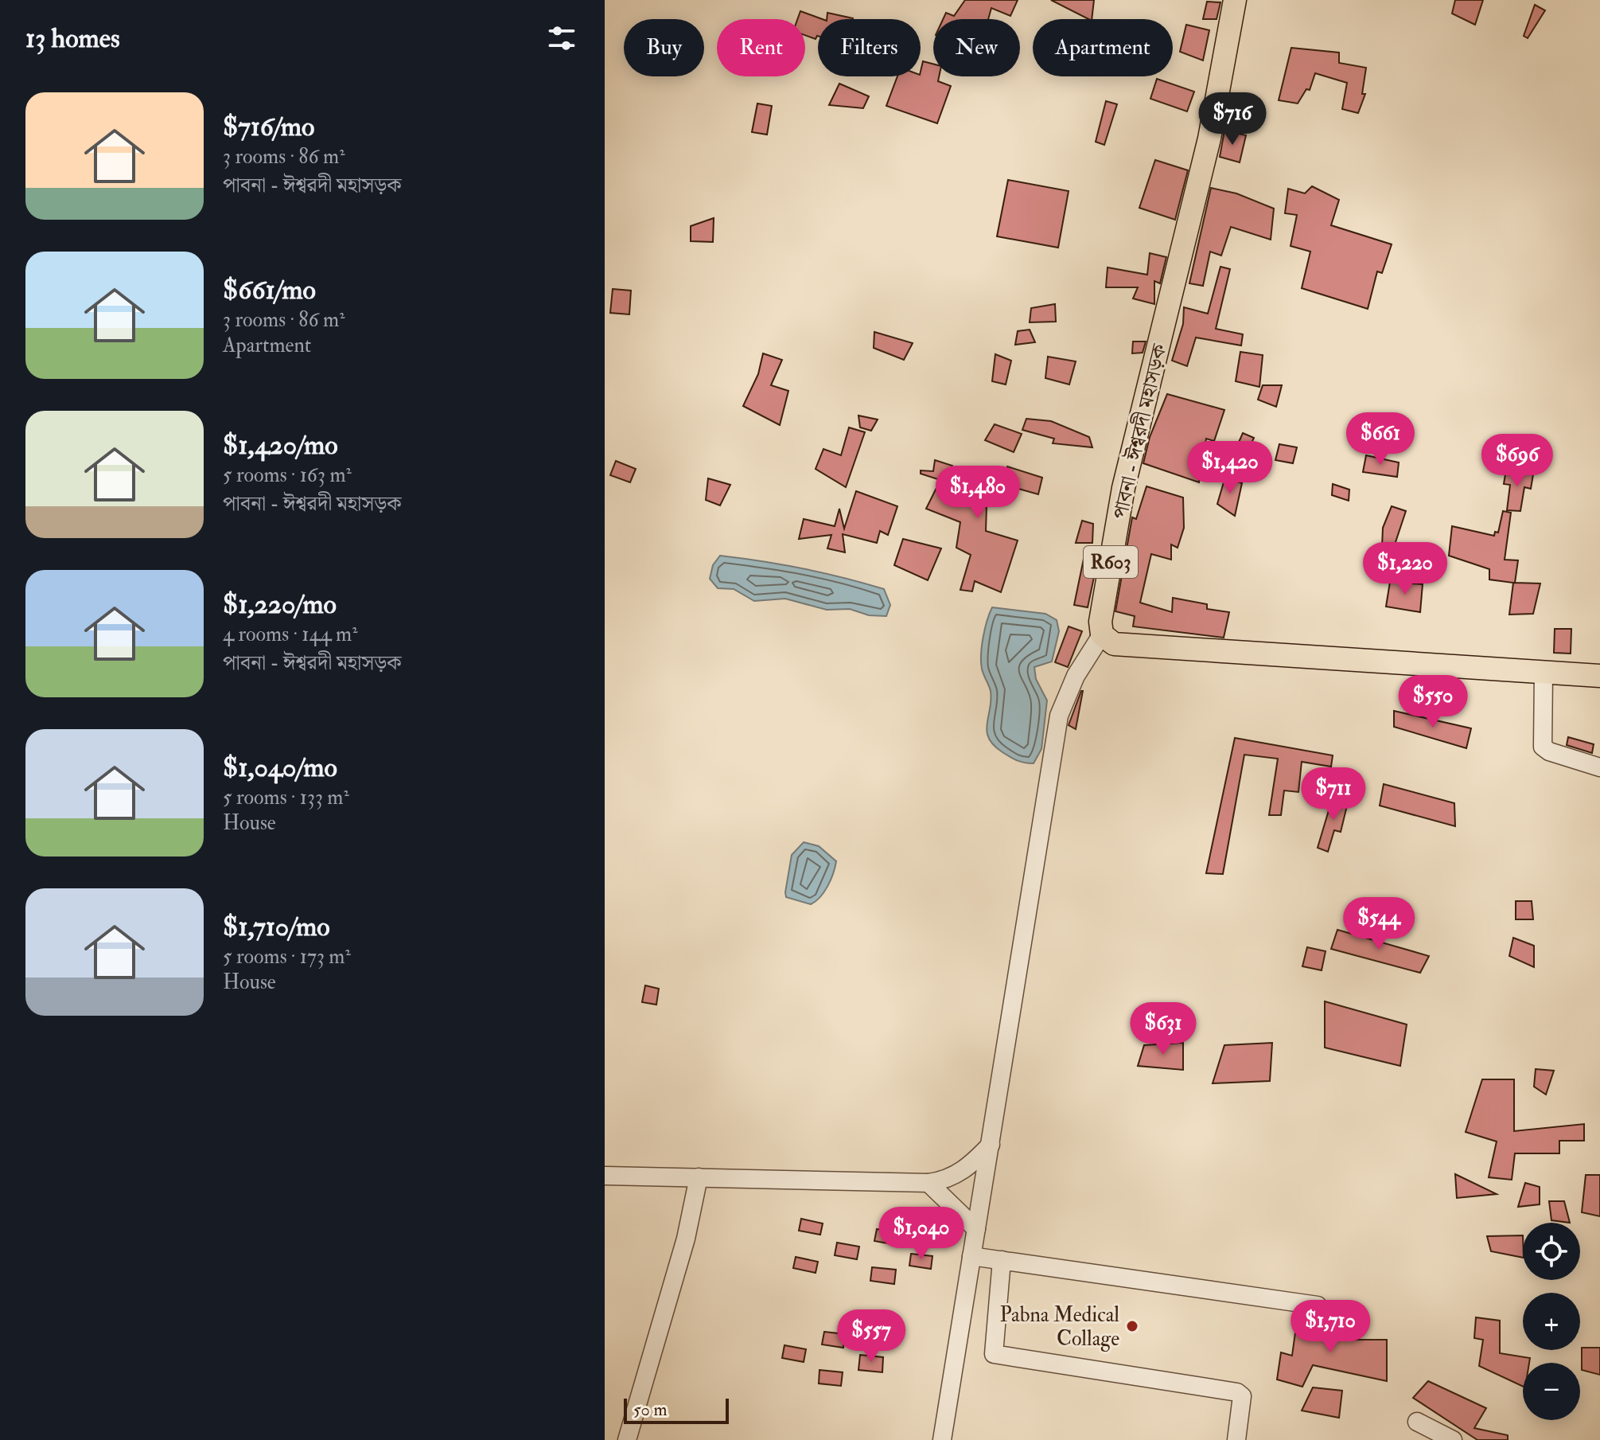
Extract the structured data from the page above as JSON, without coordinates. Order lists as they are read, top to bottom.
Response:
{
  "streets": {
    "main road": ["পাবনা - ঈশ্বরদী মহাসড়ক", "R603"]
  },
  "places": ["Pabna Medical Collage"],
  "scale_bar": "50 m",
  "page": {
    "heading": "13 homes",
    "chip": [
      "Buy",
      "Rent",
      "Filters",
      "New",
      "Apartment"
    ],
    "list": [
      {
        "name": "$716/mo",
        "note": "3 rooms · 86 m² · পাবনা - ঈশ্বরদী মহাসড়ক"
      },
      {
        "name": "$661/mo",
        "note": "3 rooms · 86 m² · Apartment"
      },
      {
        "name": "$1,420/mo",
        "note": "5 rooms · 163 m² · পাবনা - ঈশ্বরদী মহাসড়ক"
      },
      {
        "name": "$1,220/mo",
        "note": "4 rooms · 144 m² · পাবনা - ঈশ্বরদী মহাসড়ক"
      },
      {
        "name": "$1,040/mo",
        "note": "5 rooms · 133 m² · House"
      },
      {
        "name": "$1,710/mo",
        "note": "5 rooms · 173 m² · House"
      }
    ],
    "price": [
      "$716",
      "$661",
      "$696",
      "$1,420",
      "$1,480",
      "$1,220",
      "$550",
      "$711",
      "$544",
      "$631",
      "$1,040",
      "$1,710",
      "$557"
    ],
    "map_buttons": ["+", "−"],
    "scale": "50 m"
  }
}
